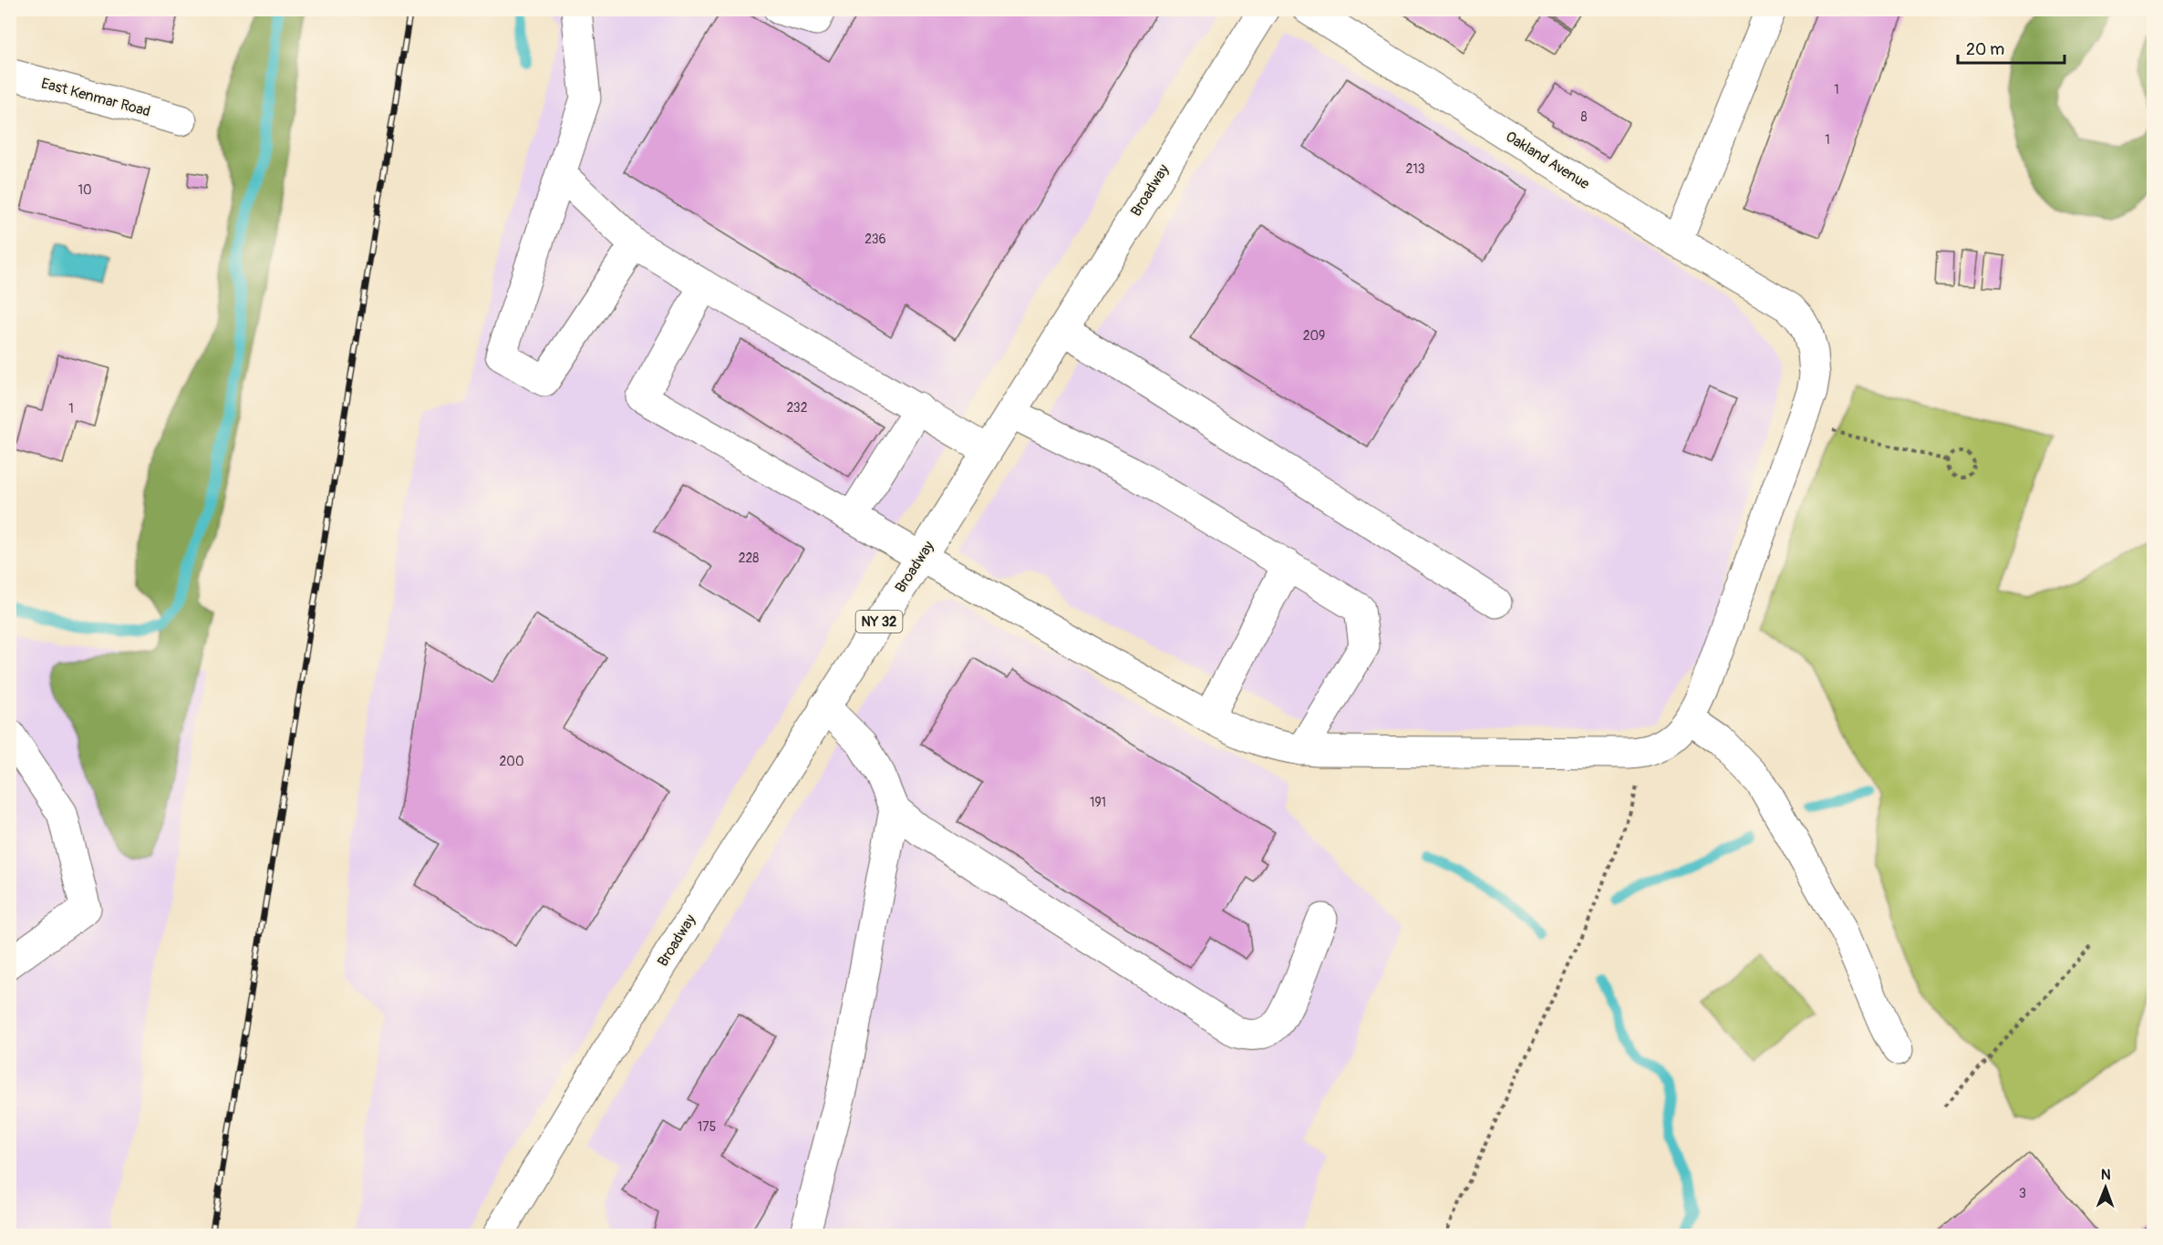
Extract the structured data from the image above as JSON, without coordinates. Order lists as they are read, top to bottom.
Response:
{
  "streets": {
    "main road": [
      "East Kenmar Road",
      "Oakland Avenue",
      "Broadway",
      "NY 32"
    ]
  },
  "house_numbers": [
    "1",
    "8",
    "1",
    "213",
    "10",
    "236",
    "209",
    "232",
    "1",
    "228",
    "200",
    "191",
    "175",
    "3"
  ],
  "scale_bar": "20 m",
  "north": "top"
}
